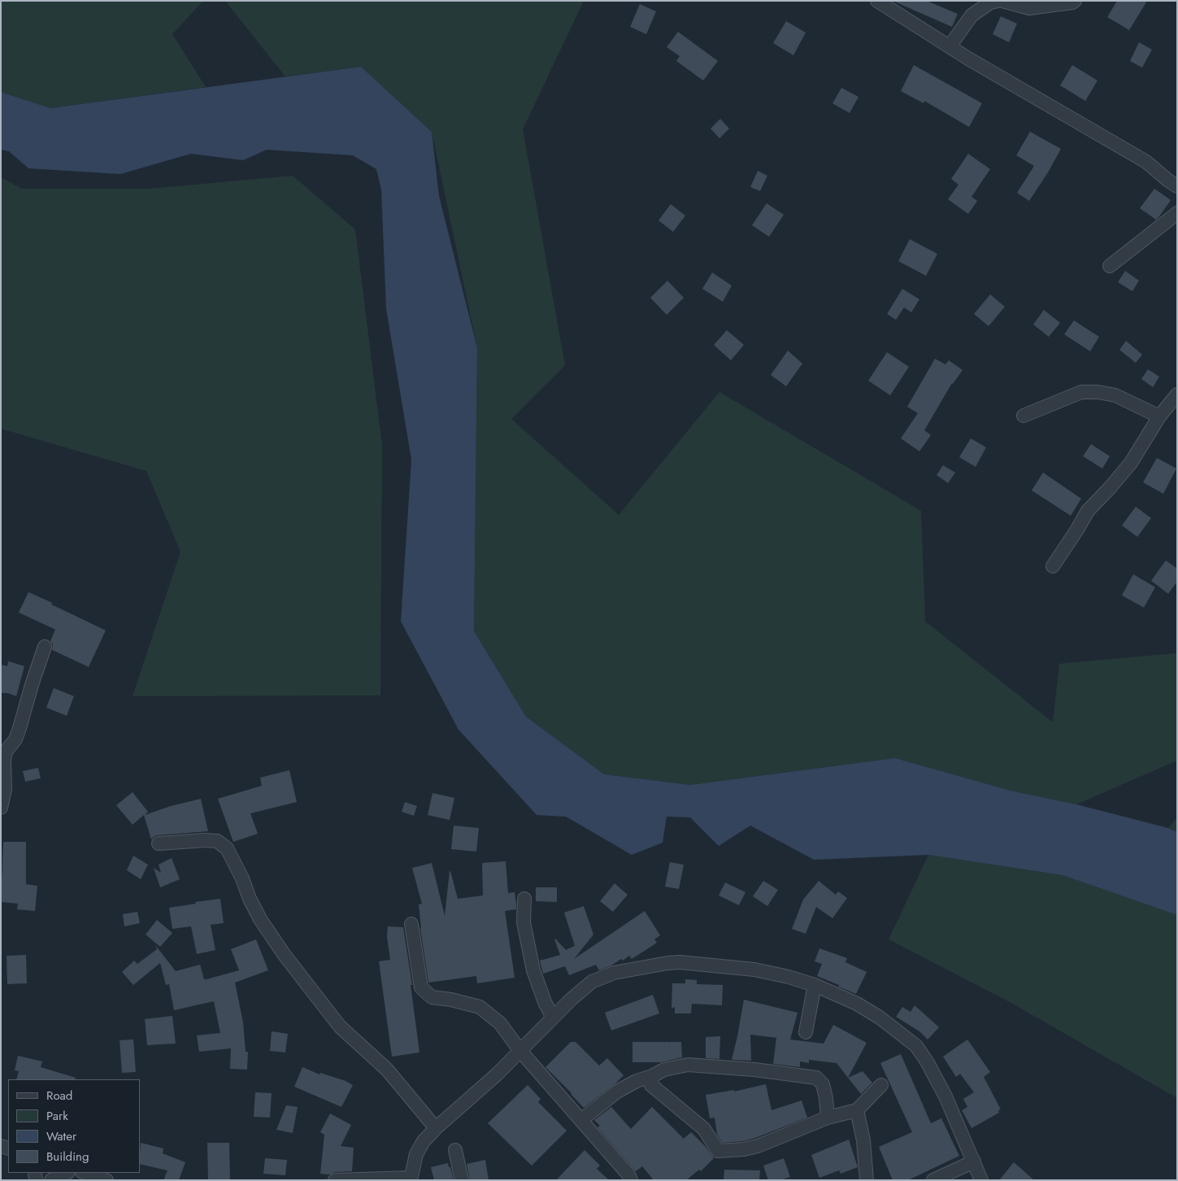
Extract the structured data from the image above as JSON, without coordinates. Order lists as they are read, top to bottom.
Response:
{
  "legend": [
    "Road",
    "Park",
    "Water",
    "Building"
  ]
}
